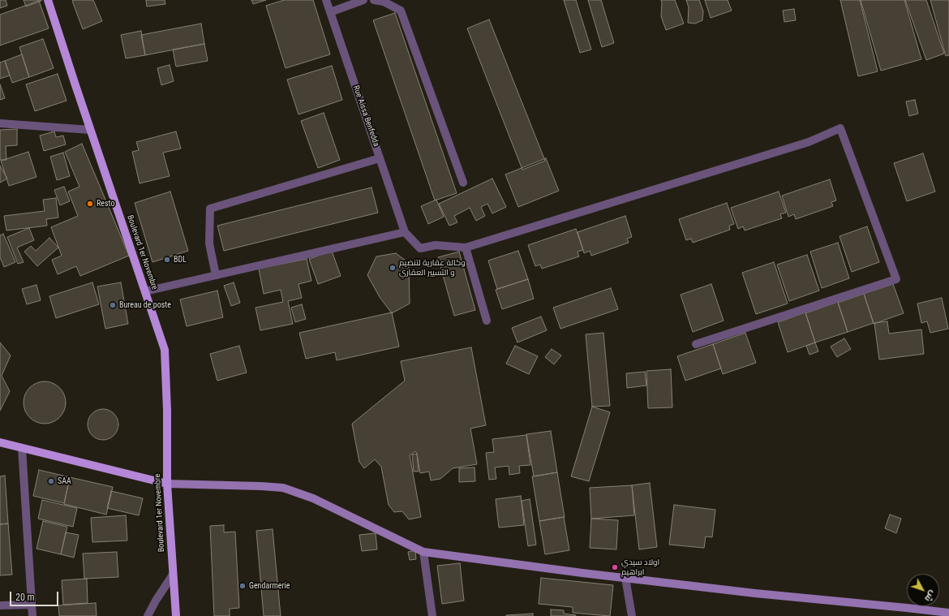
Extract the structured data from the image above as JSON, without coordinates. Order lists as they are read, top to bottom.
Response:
{
  "streets": {
    "main road": ["Boulevard 1er Novembre"],
    "street": ["Rue Aissa Benfedda"]
  },
  "places": [
    "Resto",
    "BDL",
    "وكالة عقارية لتنضيم و التسيير العقاري",
    "Bureau de poste",
    "SAA",
    "اولاد سيدي ابراهيم",
    "Gendarmerie"
  ],
  "scale_bar": "20 m",
  "north": "bottom right"
}
